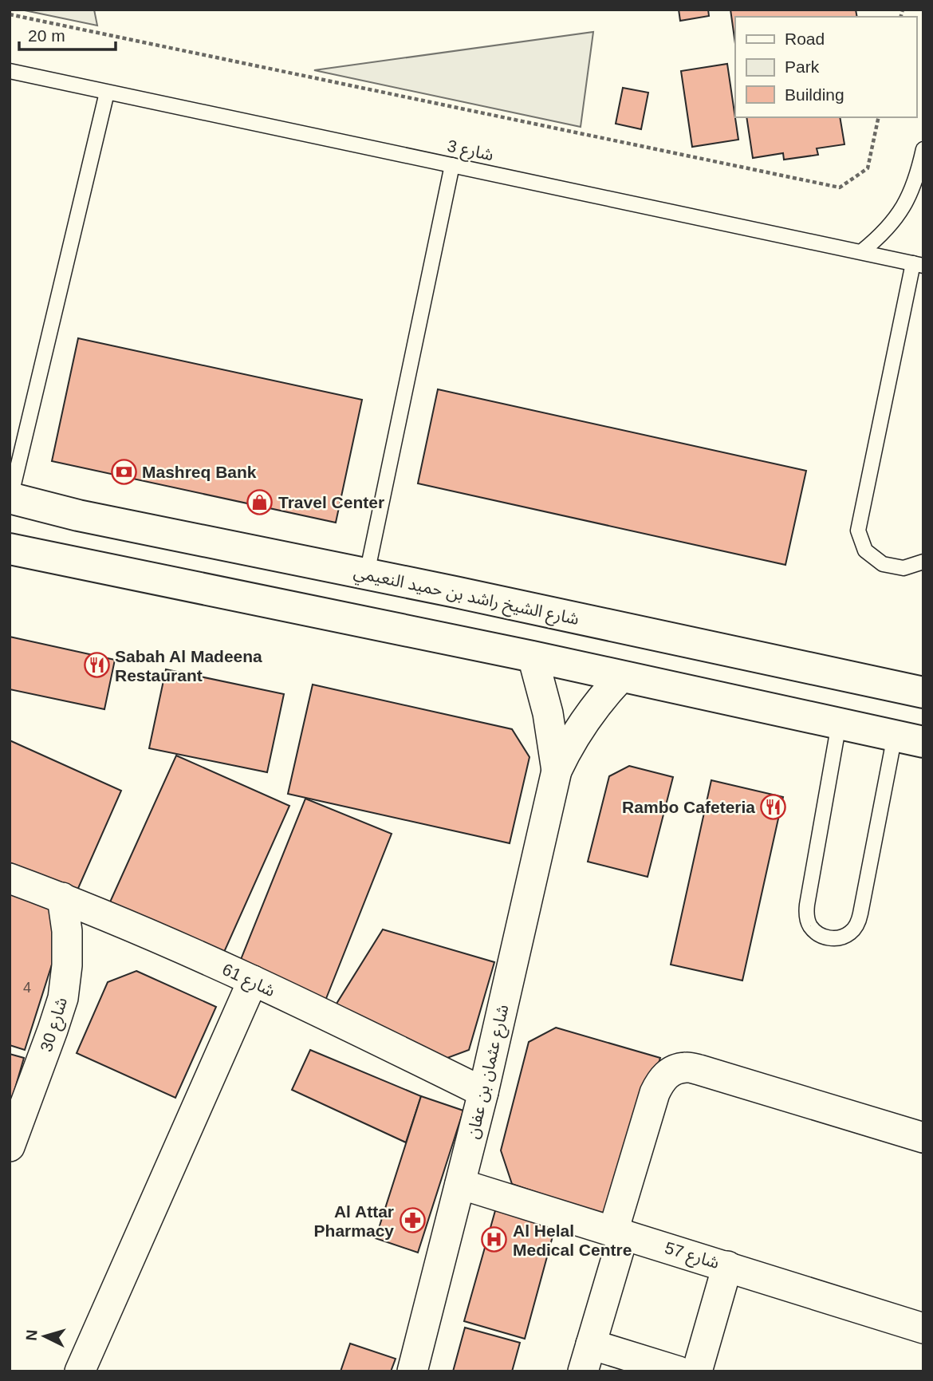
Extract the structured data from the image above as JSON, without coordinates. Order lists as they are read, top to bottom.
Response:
{
  "streets": {
    "main road": ["شارع الشيخ راشد بن حميد النعيمي"],
    "street": [
      "شارع 61",
      "شارع 30",
      "شارع عثمان بن عفان",
      "شارع 57"
    ],
    "lane": ["شارع 3"]
  },
  "crossings": [
    ["شارع 61", "شارع 30"],
    ["شارع 61", "شارع عثمان بن عفان"],
    ["شارع عثمان بن عفان", "شارع 57"]
  ],
  "places": {
    "bank": ["Mashreq Bank"],
    "shop": ["Travel Center"],
    "restaurant": ["Sabah Al Madeena Restaurant", "Rambo Cafeteria"],
    "pharmacy": ["Al Attar Pharmacy"],
    "hospital": ["Al Helal Medical Centre"]
  },
  "house_numbers": ["4"],
  "legend": ["Road", "Park", "Building"],
  "scale_bar": "20 m",
  "north": "left"
}
